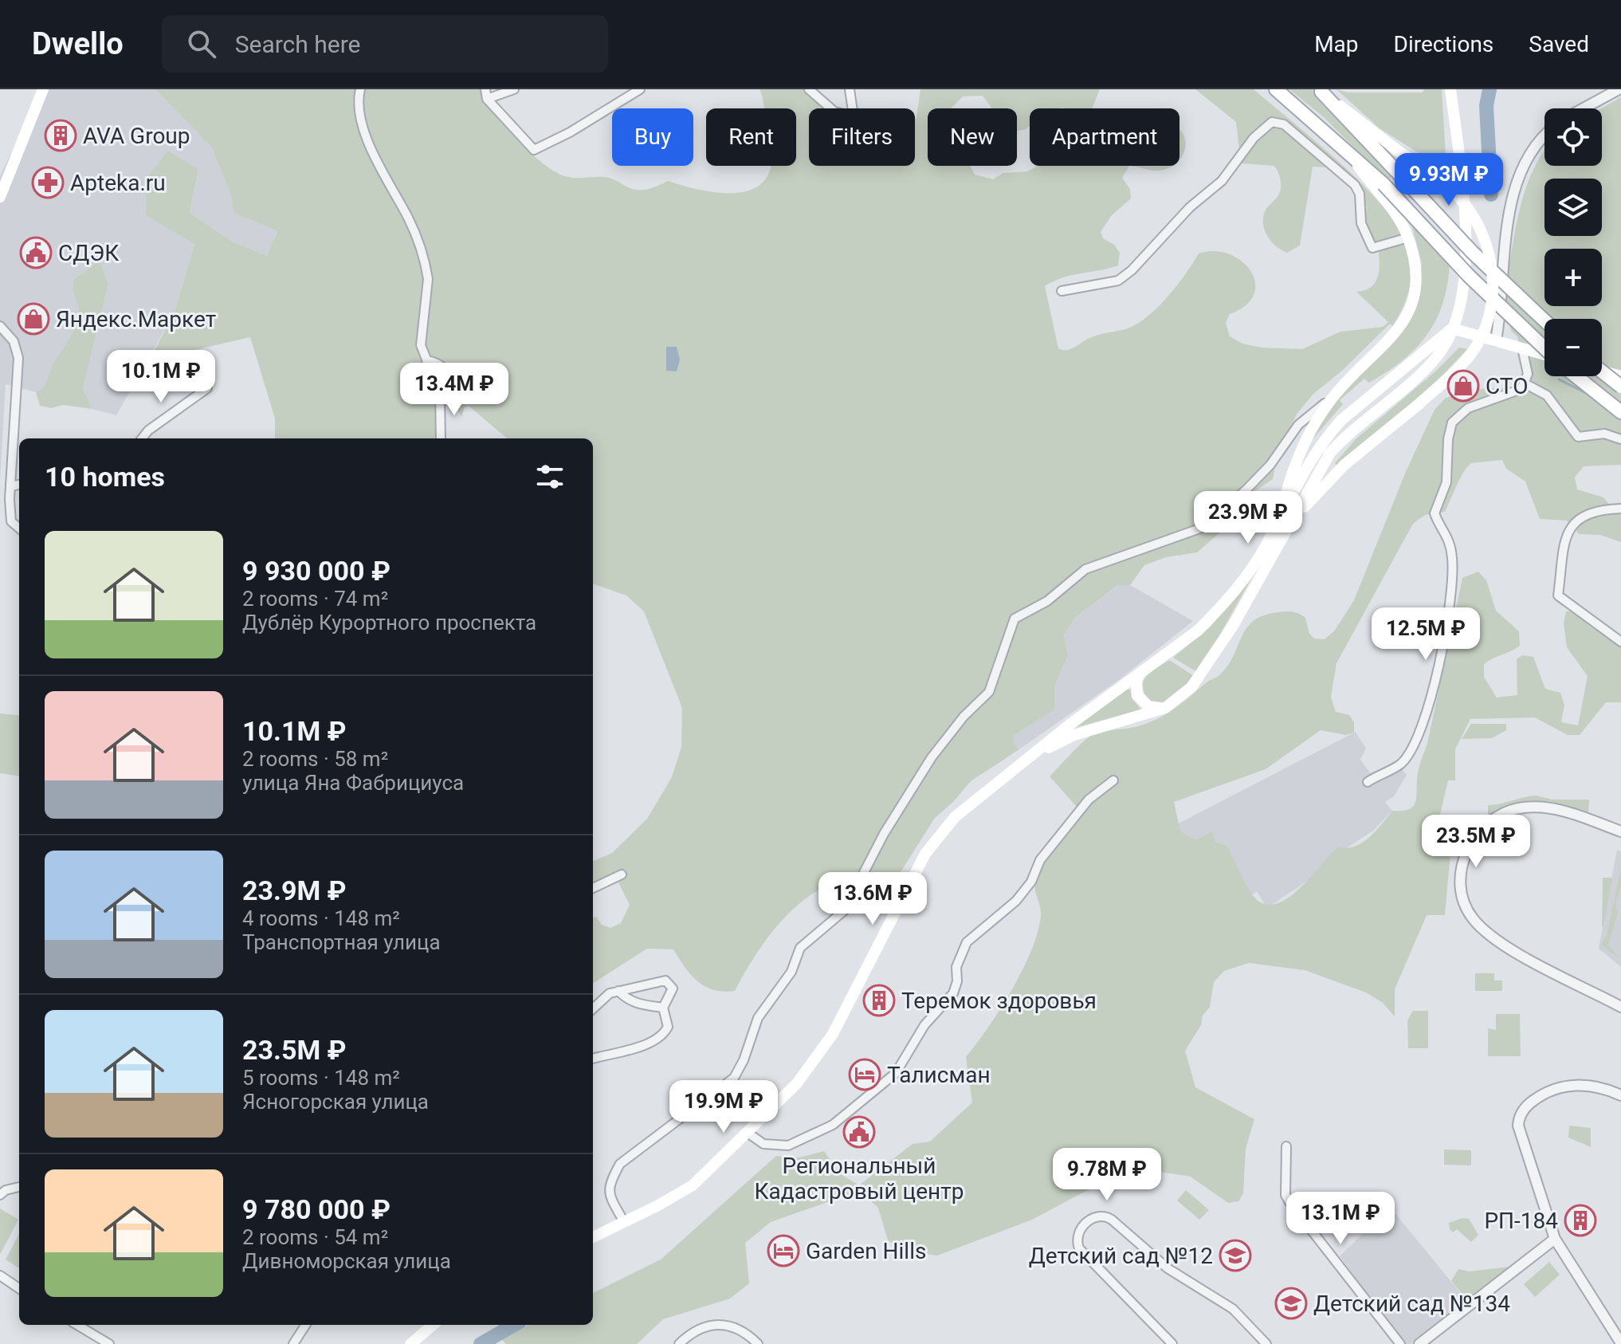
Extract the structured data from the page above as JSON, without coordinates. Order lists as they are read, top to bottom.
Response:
{
  "places": {
    "building": ["AVA Group", "Теремок здоровья", "РП-184"],
    "pharmacy": ["Apteka.ru"],
    "public building": ["СДЭК", "Региональный Кадастровый центр"],
    "shop": ["Яндекс.Маркет", "СТО"],
    "hotel": ["Талисман", "Garden Hills"],
    "school or university": ["Детский сад №12", "Детский сад №134"]
  },
  "page": {
    "header": "Dwello",
    "search": "Search here",
    "nav": ["Map", "Directions", "Saved"],
    "map_buttons": ["+", "−"],
    "chip": [
      "Buy",
      "Rent",
      "Filters",
      "New",
      "Apartment"
    ],
    "price": [
      "9.93M ₽",
      "10.1M ₽",
      "13.4M ₽",
      "23.9M ₽",
      "12.5M ₽",
      "23.5M ₽",
      "13.6M ₽",
      "19.9M ₽",
      "9.78M ₽",
      "13.1M ₽"
    ],
    "heading": "10 homes",
    "list": [
      {
        "name": "9 930 000 ₽",
        "note": "2 rooms · 74 m² · Дублёр Курортного проспекта"
      },
      {
        "name": "10.1M ₽",
        "note": "2 rooms · 58 m² · улица Яна Фабрициуса"
      },
      {
        "name": "23.9M ₽",
        "note": "4 rooms · 148 m² · Транспортная улица"
      },
      {
        "name": "23.5M ₽",
        "note": "5 rooms · 148 m² · Ясногорская улица"
      },
      {
        "name": "9 780 000 ₽",
        "note": "2 rooms · 54 m² · Дивноморская улица"
      }
    ]
  }
}
